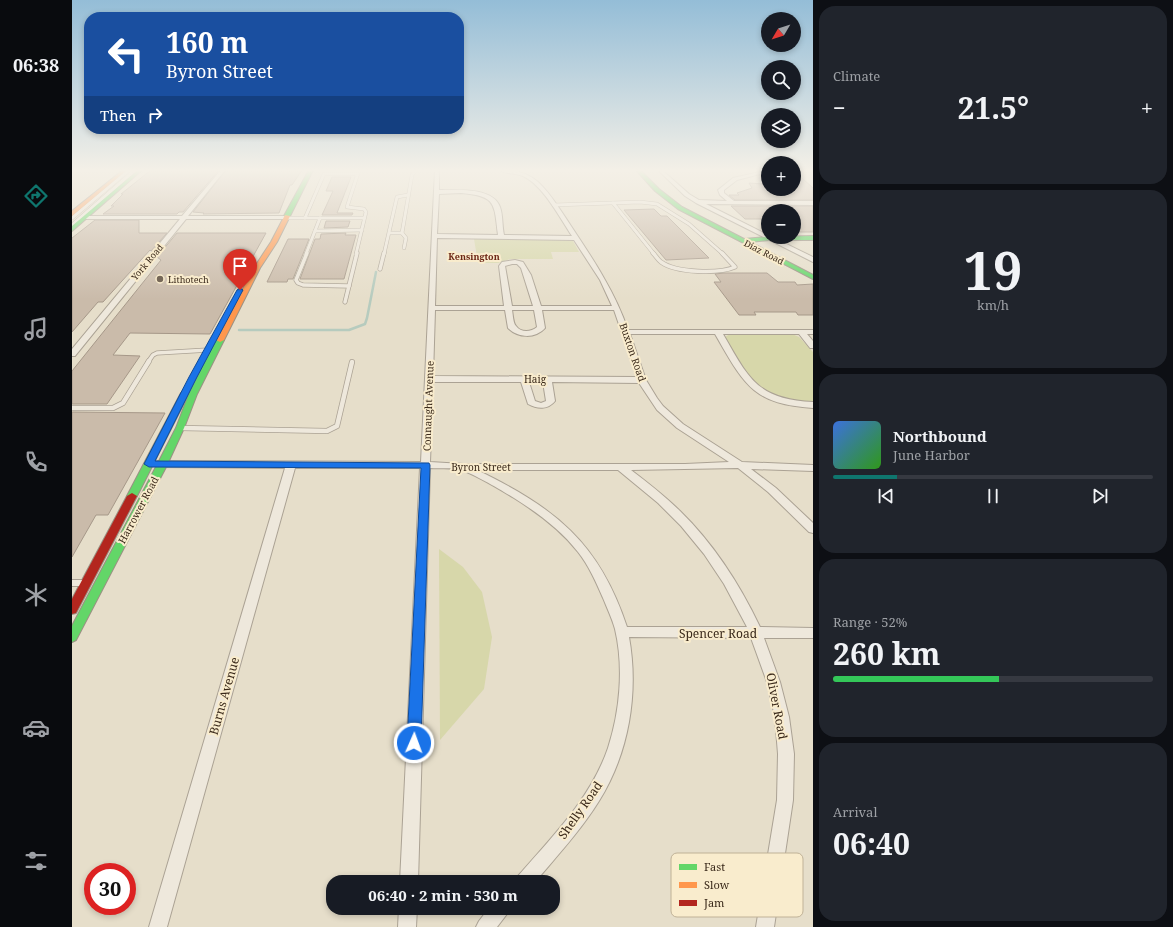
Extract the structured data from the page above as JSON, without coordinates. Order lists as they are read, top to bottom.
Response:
{
  "streets": {
    "main road": ["Diaz Road", "Harrower Road"],
    "street": [
      "York Road",
      "Buxton Road",
      "Haig",
      "Connaught Avenue",
      "Byron Street",
      "Spencer Road",
      "Burns Avenue",
      "Oliver Road",
      "Shelly Road"
    ]
  },
  "crossings": [
    ["Buxton Road", "Haig"],
    ["Buxton Road", "Byron Street"],
    ["Haig", "Connaught Avenue"],
    ["Connaught Avenue", "Byron Street"],
    ["Byron Street", "Harrower Road"],
    ["Byron Street", "Burns Avenue"],
    ["Byron Street", "Oliver Road"],
    ["Byron Street", "Shelly Road"],
    ["Spencer Road", "Oliver Road"],
    ["Spencer Road", "Shelly Road"]
  ],
  "districts": ["Kensington"],
  "places": ["Lithotech"],
  "legend": ["Fast", "Slow", "Jam"],
  "north": "bottom left",
  "page": {
    "tabs": "06:38",
    "tile": [
      "Climate",
      ["19", "km/h"],
      ["Range · 52%", "260 km"],
      ["Arrival", "06:40"]
    ],
    "map_buttons": ["+", "−"],
    "turn": ["160 m", "Byron Street"],
    "heat": ["−", "21.5°", "+"],
    "then": "Then",
    "song": ["Northbound", "June Harbor"],
    "limit": "30",
    "trip": "06:40 · 2 min · 530 m"
  }
}
